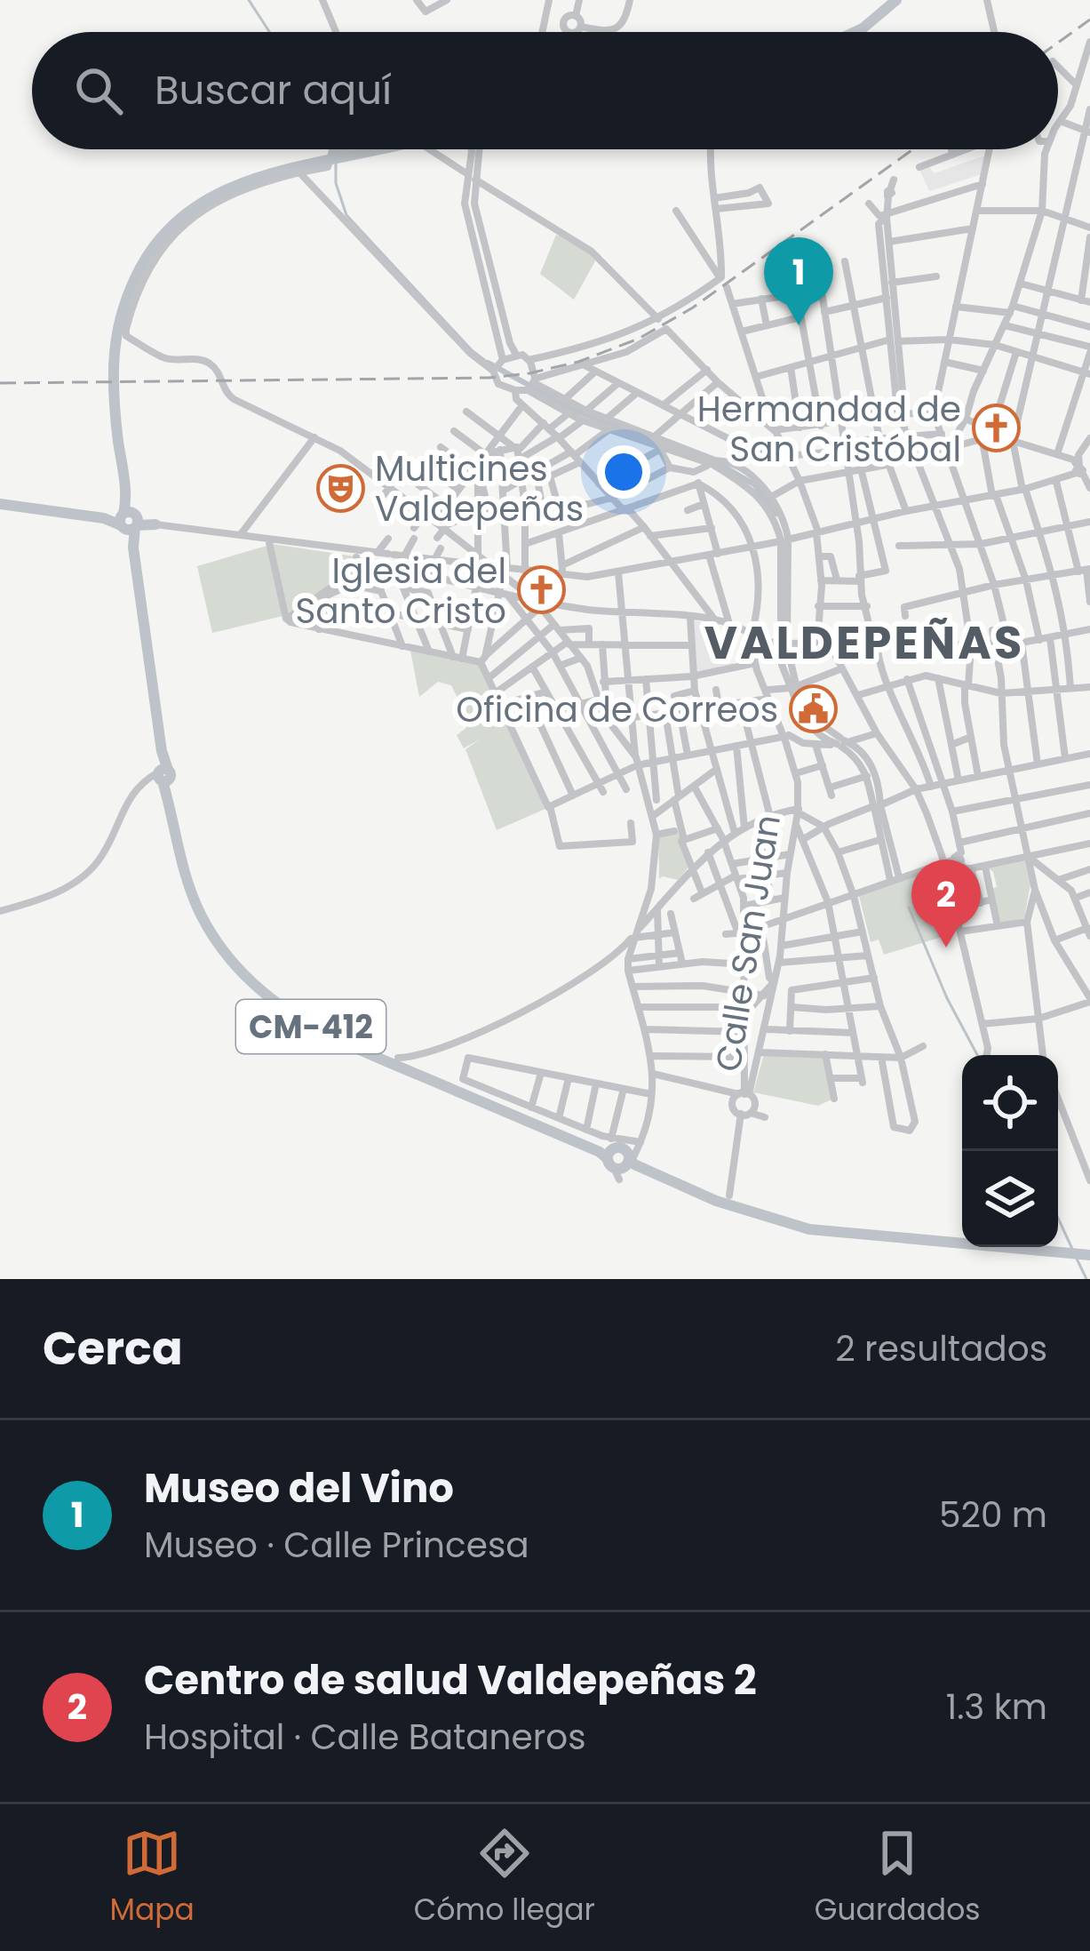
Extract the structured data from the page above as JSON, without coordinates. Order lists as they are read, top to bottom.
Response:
{
  "streets": {
    "main road": ["CM-412"],
    "street": ["Calle San Juan"]
  },
  "districts": ["VALDEPEÑAS"],
  "places": {
    "church": ["Hermandad de San Cristóbal", "Iglesia del Santo Cristo"],
    "theatre": ["Multicines Valdepeñas"],
    "public building": ["Oficina de Correos"]
  },
  "page": {
    "search": "Buscar aquí",
    "pins": ["1", "2"],
    "heading": ["Cerca", "2 resultados"],
    "list": [
      {
        "mark": "1",
        "name": "Museo del Vino",
        "note": "Museo · Calle Princesa",
        "value": "520 m"
      },
      {
        "mark": "2",
        "name": "Centro de salud Valdepeñas 2",
        "note": "Hospital · Calle Bataneros",
        "value": "1.3 km"
      }
    ],
    "nav": ["Mapa", "Cómo llegar", "Guardados"]
  }
}
